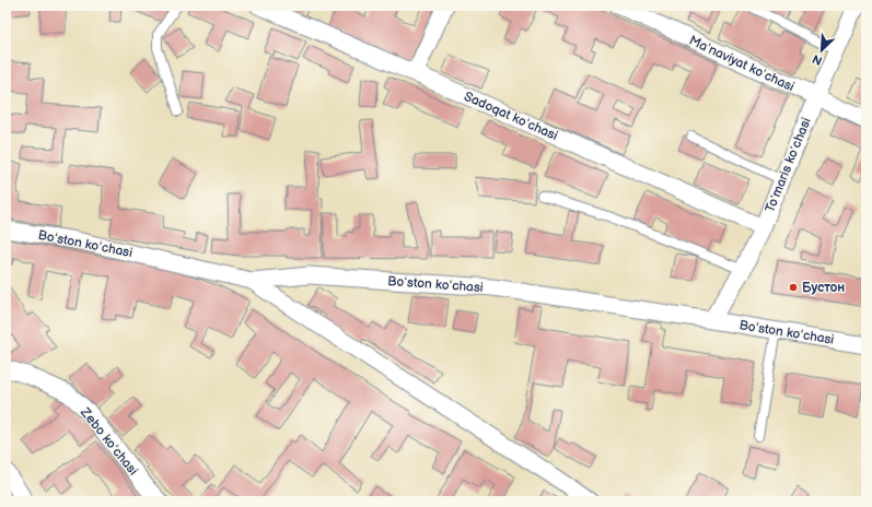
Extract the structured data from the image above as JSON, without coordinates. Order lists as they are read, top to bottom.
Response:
{
  "streets": {
    "street": [
      "Maʻnaviyat koʻchasi",
      "Sadoqat koʻchasi",
      "Toʻmaris koʻchasi",
      "Boʻston koʻchasi",
      "Zebo koʻchasi"
    ]
  },
  "crossings": [
    ["Maʻnaviyat koʻchasi", "Toʻmaris koʻchasi"],
    ["Sadoqat koʻchasi", "Toʻmaris koʻchasi"],
    ["Toʻmaris koʻchasi", "Boʻston koʻchasi"]
  ],
  "places": ["Бустон"],
  "north": "bottom left"
}
